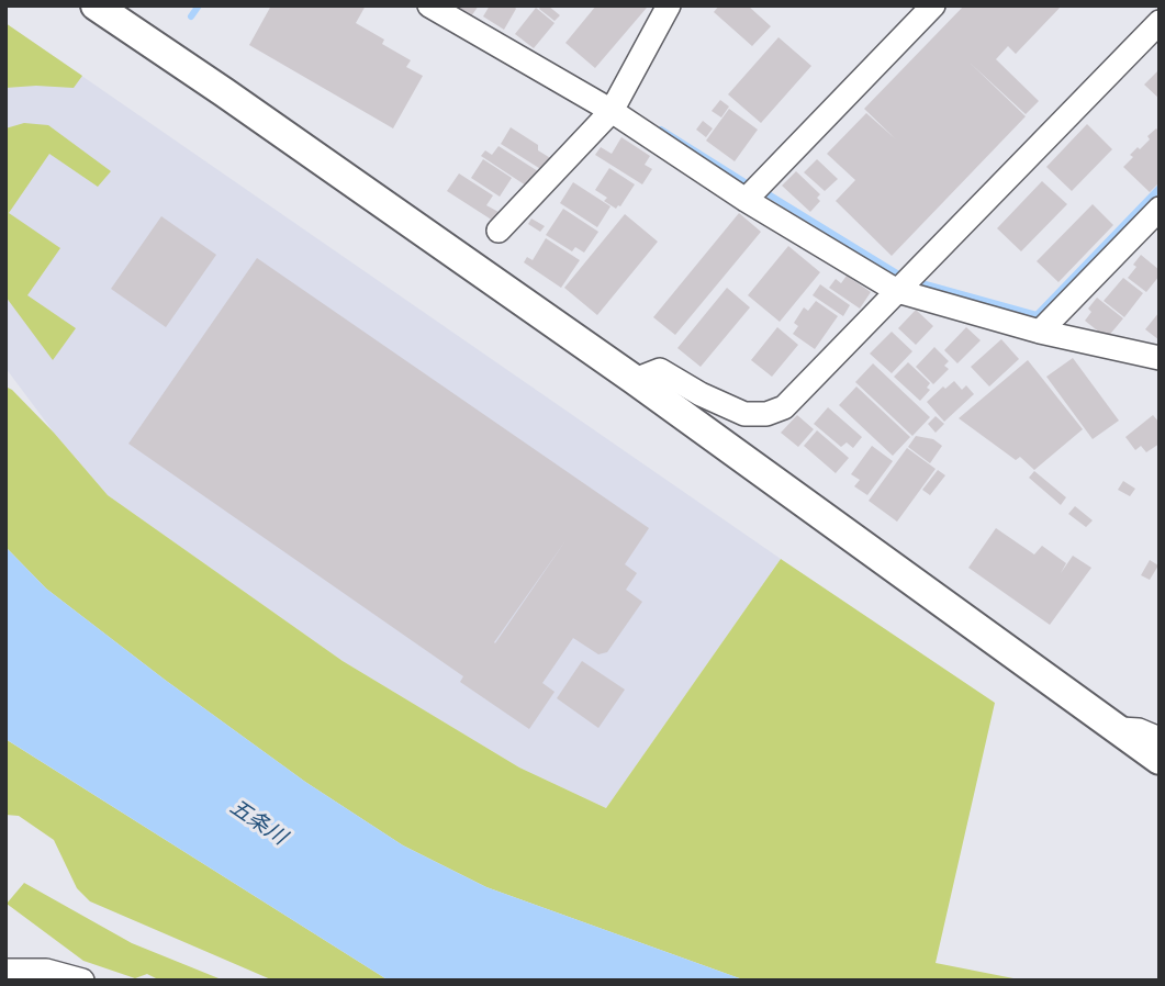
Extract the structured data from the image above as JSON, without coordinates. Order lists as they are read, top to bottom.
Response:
{
  "water": ["五条川"]
}
